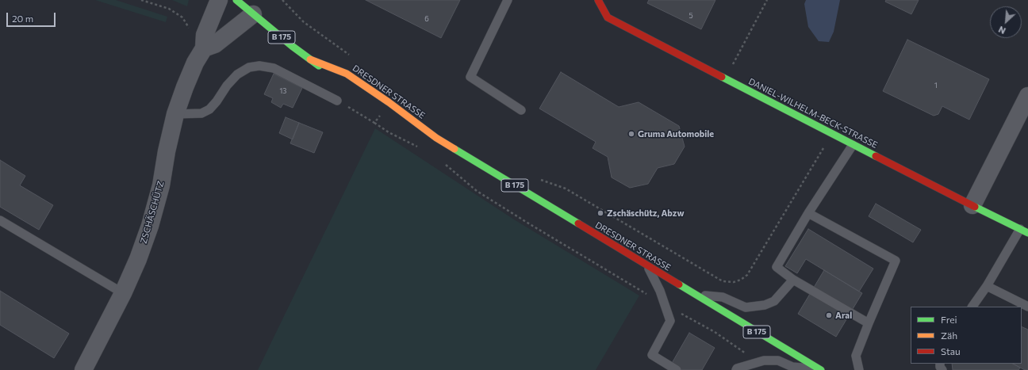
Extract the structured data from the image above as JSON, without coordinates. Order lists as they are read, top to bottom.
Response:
{
  "streets": {
    "main road": ["B 175", "DRESDNER STRASSE", "DANIEL-WILHELM-BECK-STRASSE"],
    "street": ["ZSCHÄSCHÜTZ"]
  },
  "places": ["Gruma Automobile", "Zschäschütz, Abzw", "Aral"],
  "house_numbers": [
    "5",
    "6",
    "1",
    "13"
  ],
  "legend": ["Frei", "Zäh", "Stau"],
  "scale_bar": "20 m",
  "north": "bottom left"
}
